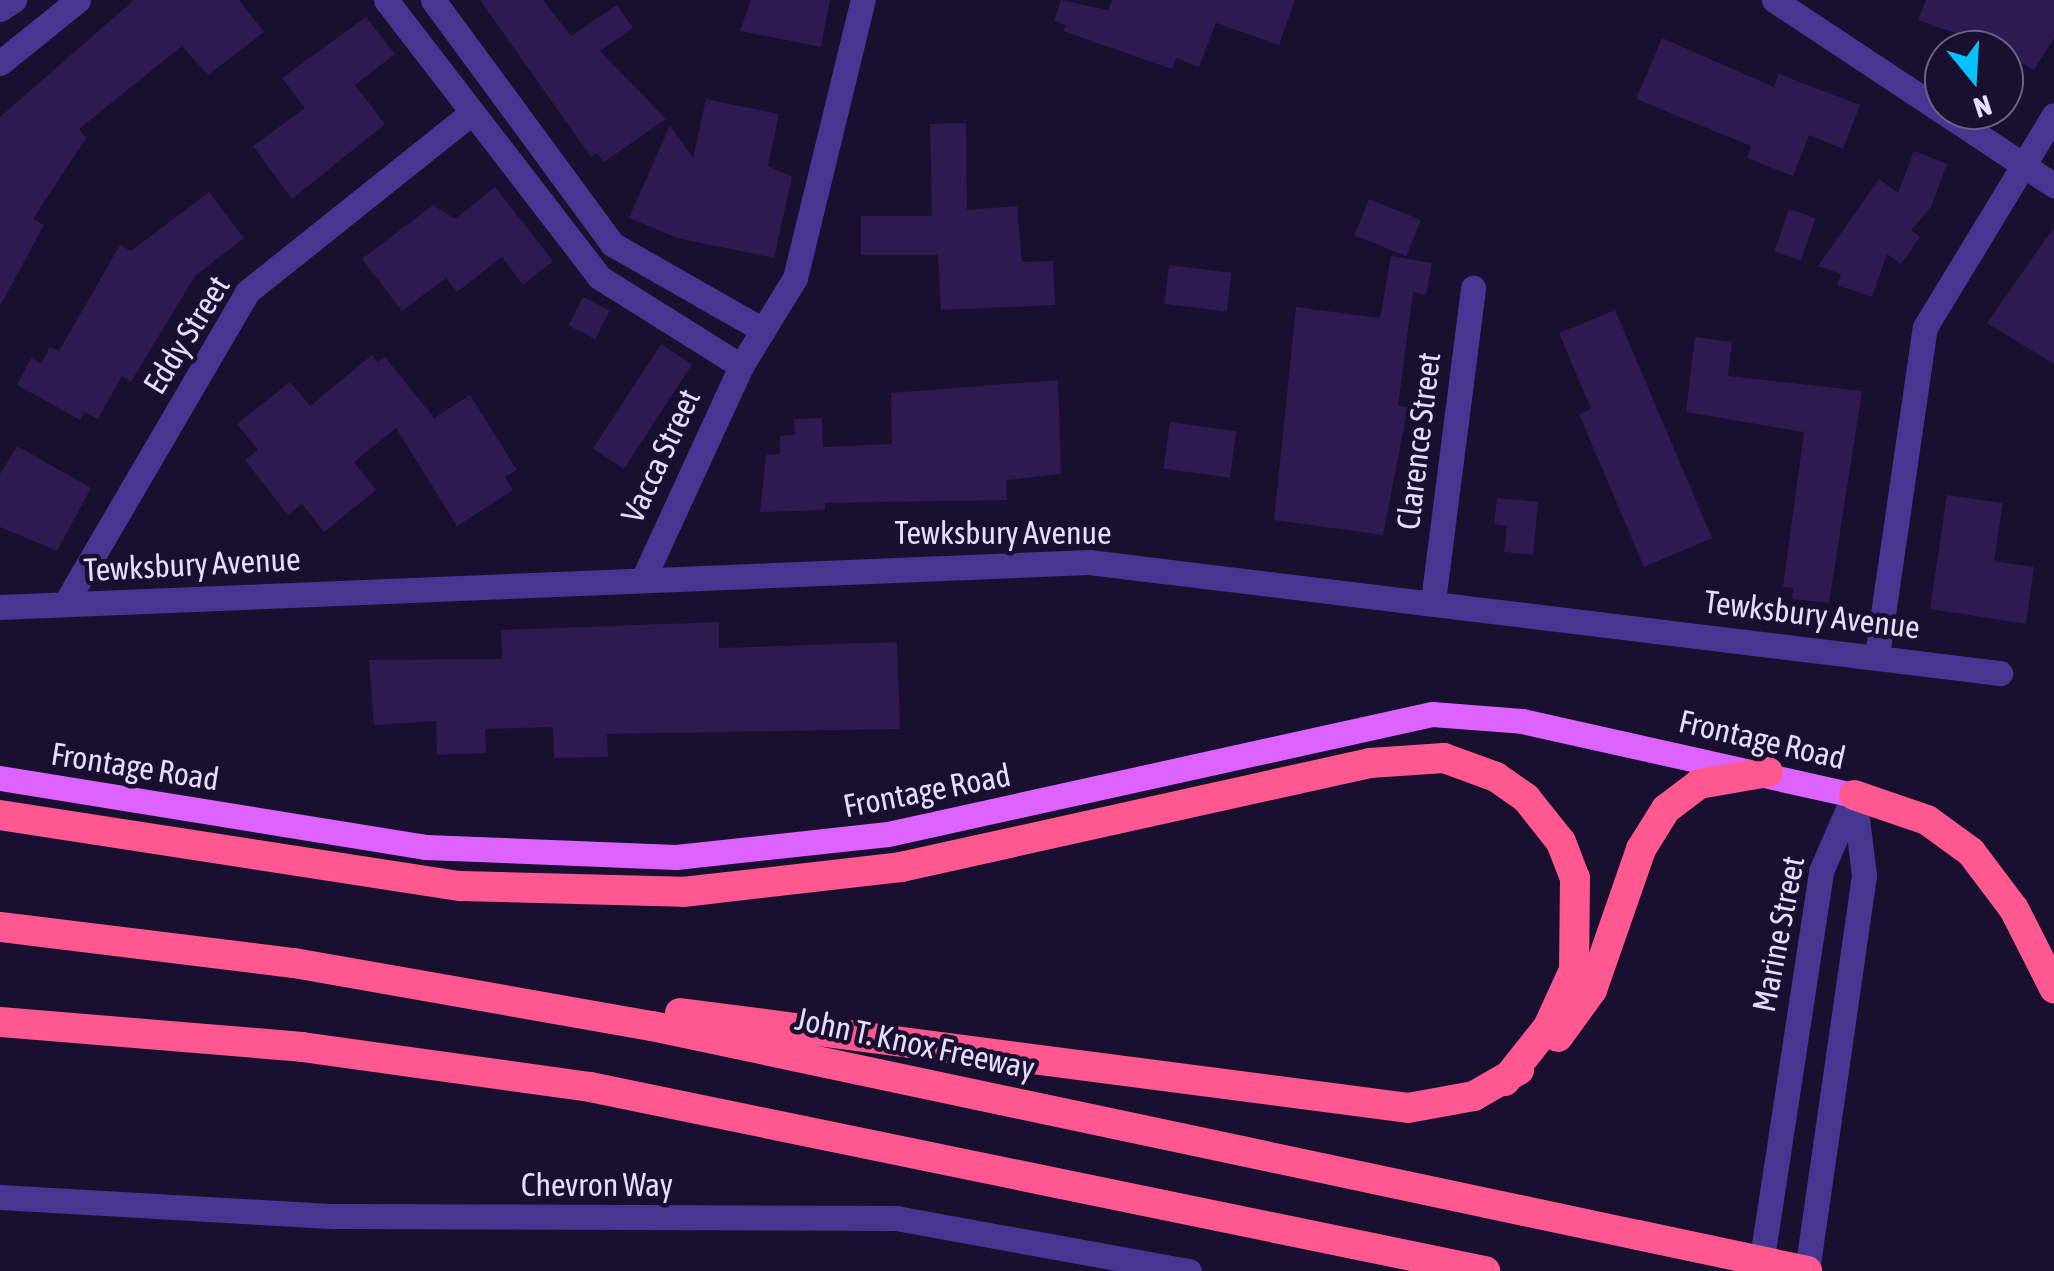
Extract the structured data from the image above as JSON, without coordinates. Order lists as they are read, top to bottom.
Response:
{
  "streets": {
    "highway": ["John T. Knox Freeway"],
    "main road": ["Frontage Road"],
    "street": [
      "Eddy Street",
      "Clarence Street",
      "Vacca Street",
      "Tewksbury Avenue",
      "Marine Street",
      "Chevron Way"
    ]
  },
  "crossings": [
    ["Eddy Street", "Tewksbury Avenue"],
    ["Clarence Street", "Tewksbury Avenue"],
    ["Vacca Street", "Tewksbury Avenue"],
    ["Frontage Road", "Marine Street"]
  ],
  "north": "bottom"
}
